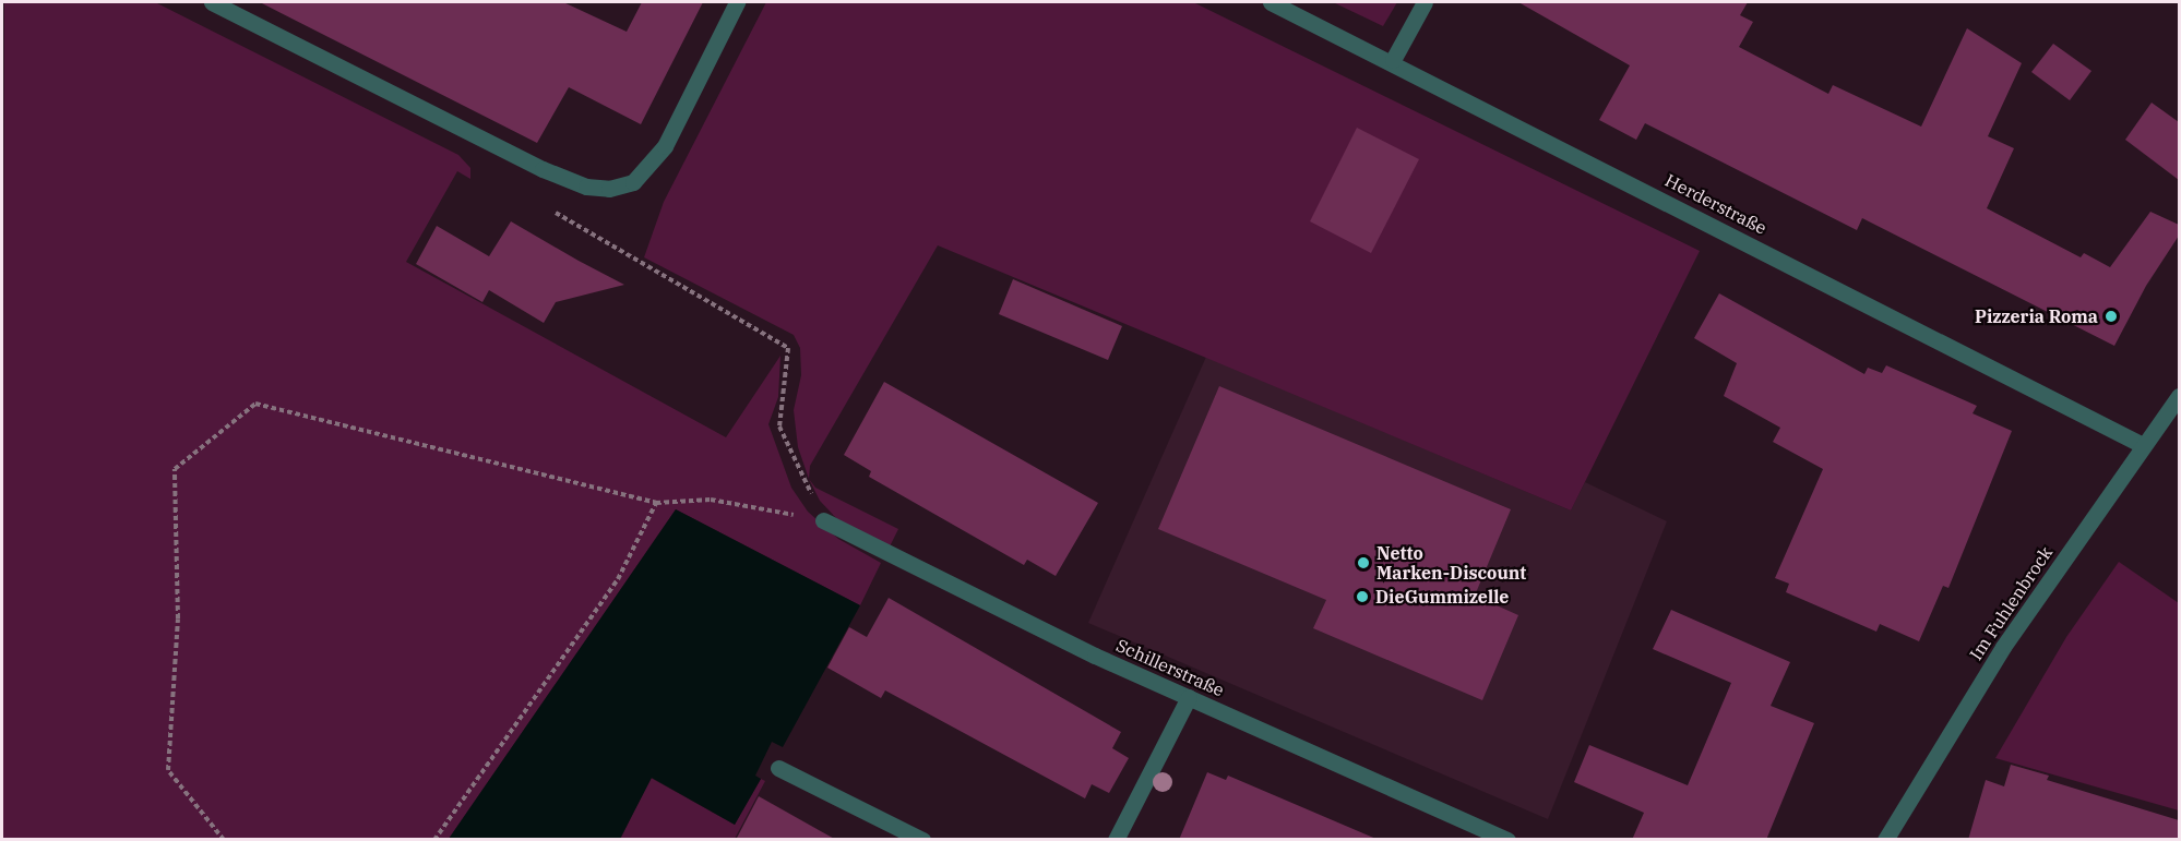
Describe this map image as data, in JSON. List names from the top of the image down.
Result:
{
  "streets": {
    "street": ["Herderstraße", "Im Fuhlenbrock", "Schillerstraße"]
  },
  "crossings": [
    ["Herderstraße", "Im Fuhlenbrock"]
  ],
  "places": ["Pizzeria Roma", "Netto Marken-Discount", "DieGummizelle"]
}
